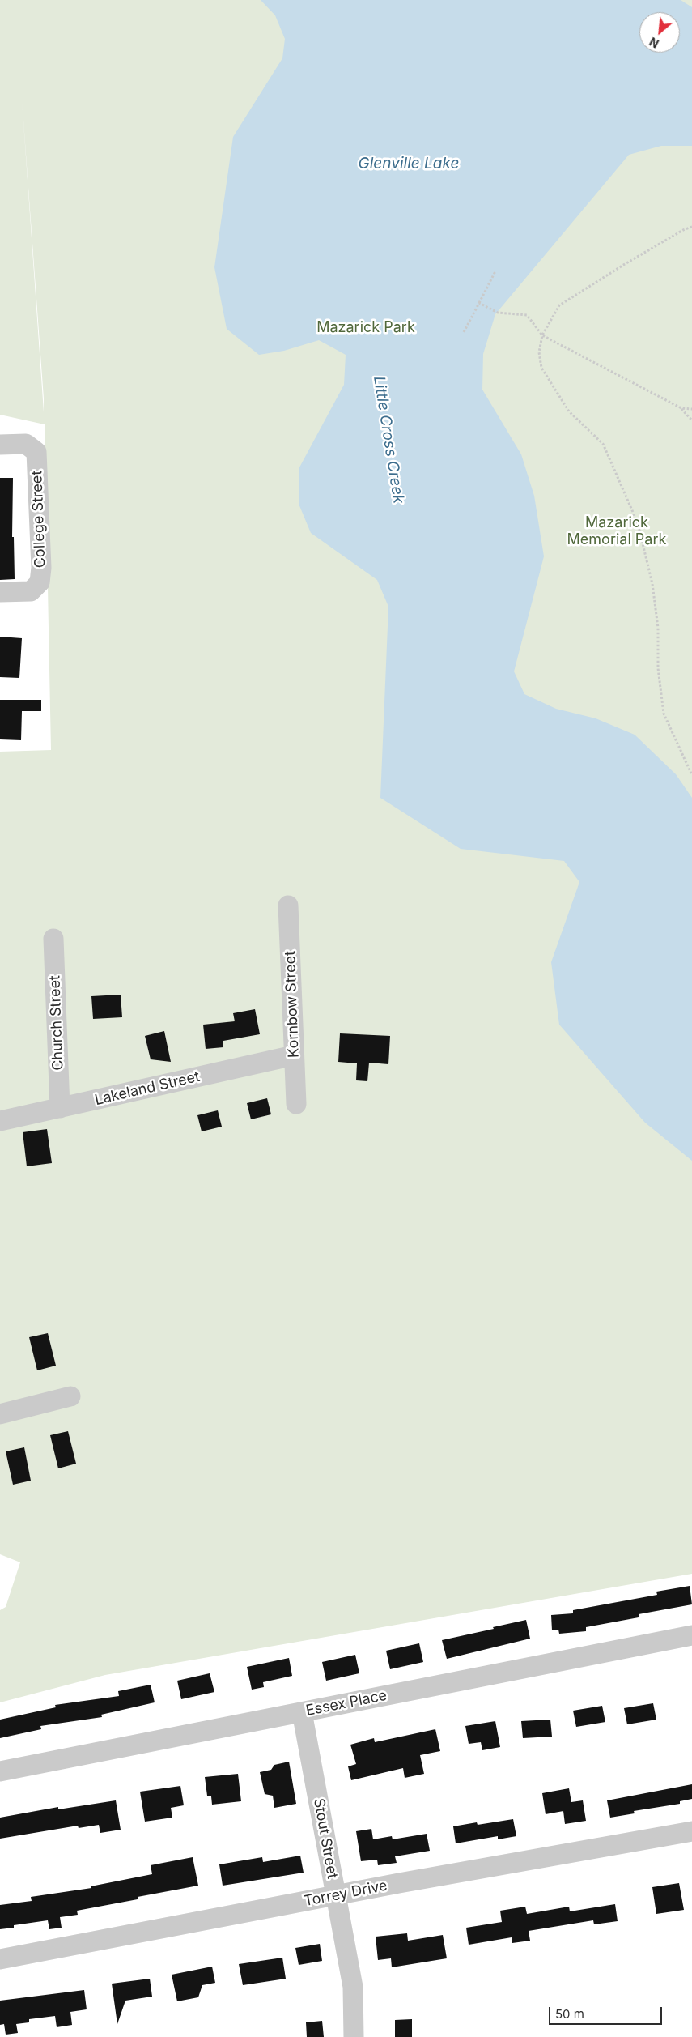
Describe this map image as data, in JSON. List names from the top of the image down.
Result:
{
  "streets": {
    "street": [
      "College Street",
      "Kornbow Street",
      "Church Street",
      "Lakeland Street",
      "Essex Place",
      "Stout Street",
      "Torrey Drive"
    ]
  },
  "crossings": [
    ["Kornbow Street", "Lakeland Street"],
    ["Church Street", "Lakeland Street"],
    ["Essex Place", "Stout Street"],
    ["Stout Street", "Torrey Drive"]
  ],
  "water": ["Glenville Lake", "Little Cross Creek"],
  "parks": ["Mazarick Park", "Mazarick Memorial Park"],
  "scale_bar": "50 m",
  "north": "bottom left"
}
